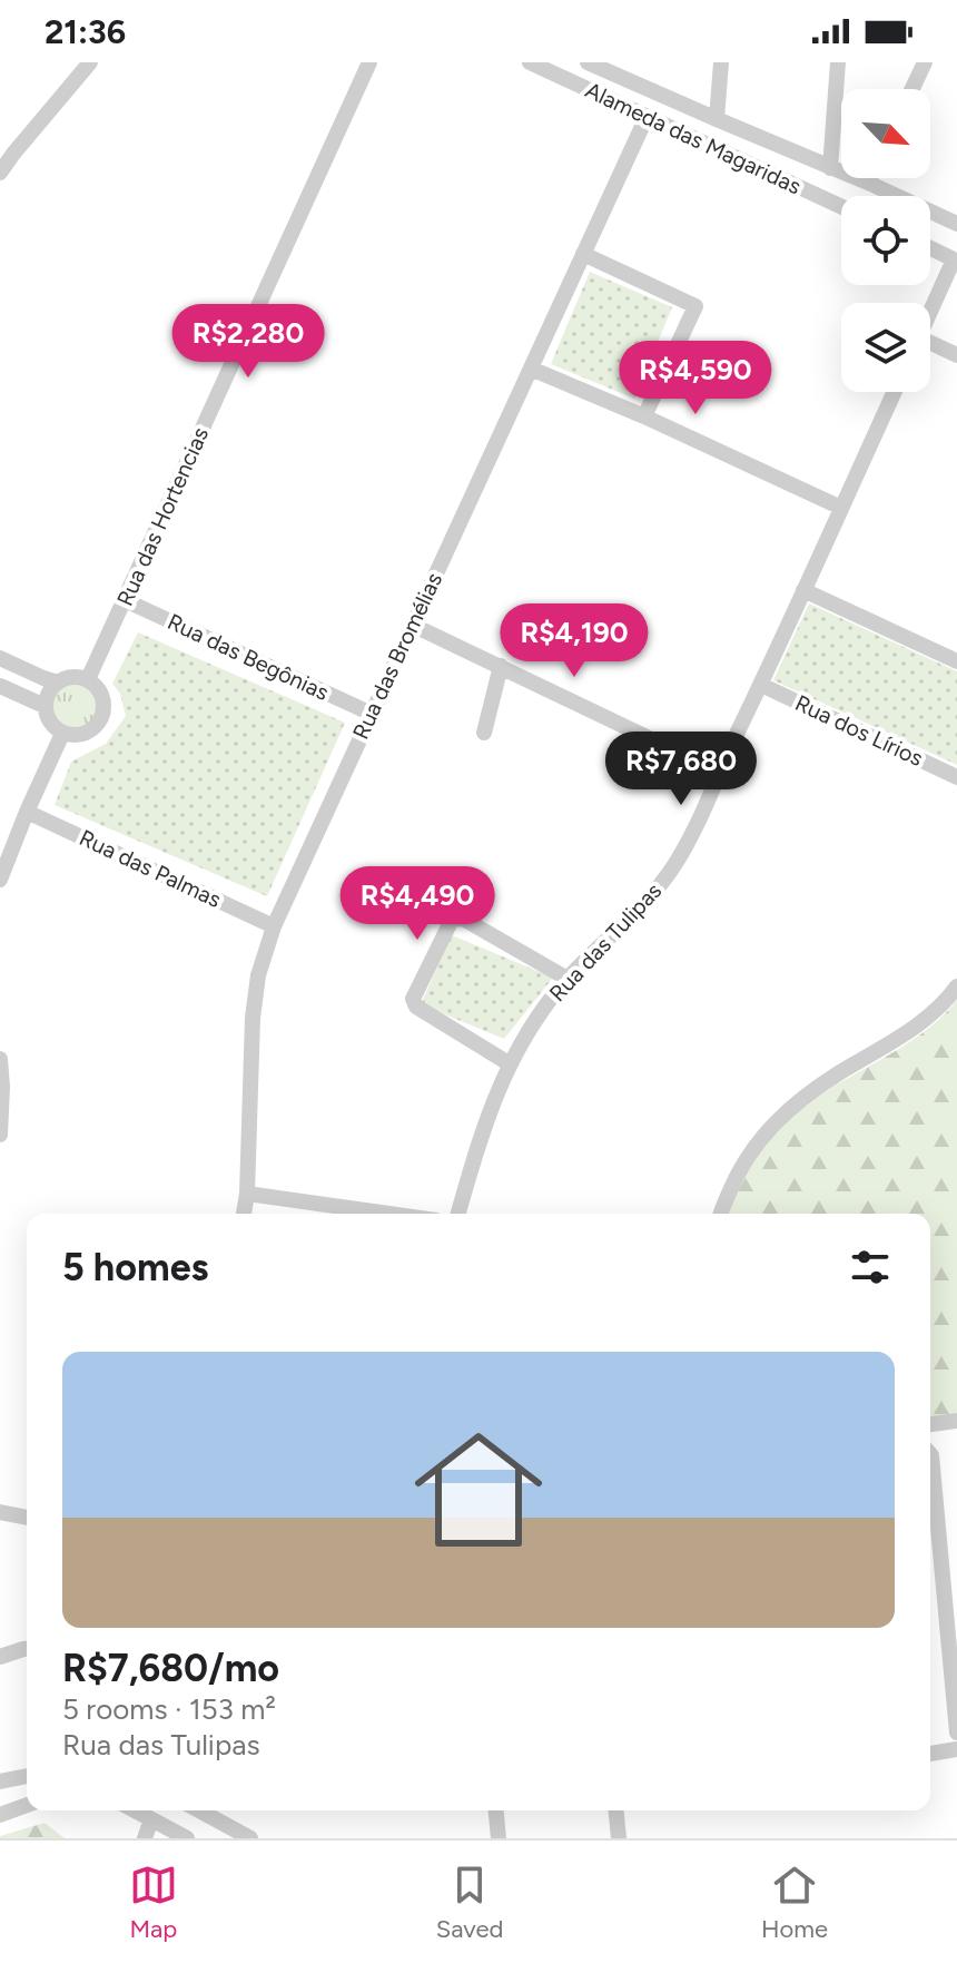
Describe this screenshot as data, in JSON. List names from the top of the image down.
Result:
{
  "streets": {
    "street": [
      "Alameda das Magaridas",
      "Rua das Hortencias",
      "Rua das Bromélias",
      "Rua das Begônias",
      "Rua dos Lírios",
      "Rua das Palmas",
      "Rua das Tulipas"
    ]
  },
  "crossings": [
    ["Alameda das Magaridas", "Rua das Bromélias"],
    ["Rua das Hortencias", "Rua das Begônias"],
    ["Rua das Bromélias", "Rua das Begônias"],
    ["Rua das Bromélias", "Rua das Palmas"],
    ["Rua dos Lírios", "Rua das Tulipas"]
  ],
  "north": "bottom right",
  "page": {
    "status": "21:36",
    "price": [
      "R$2,280",
      "R$4,590",
      "R$4,190",
      "R$7,680",
      "R$4,490"
    ],
    "heading": "5 homes",
    "list": [
      {
        "name": "R$7,680/mo",
        "note": "5 rooms · 153 m² · Rua das Tulipas"
      }
    ],
    "tabs": ["Map", "Saved", "Home"]
  }
}
